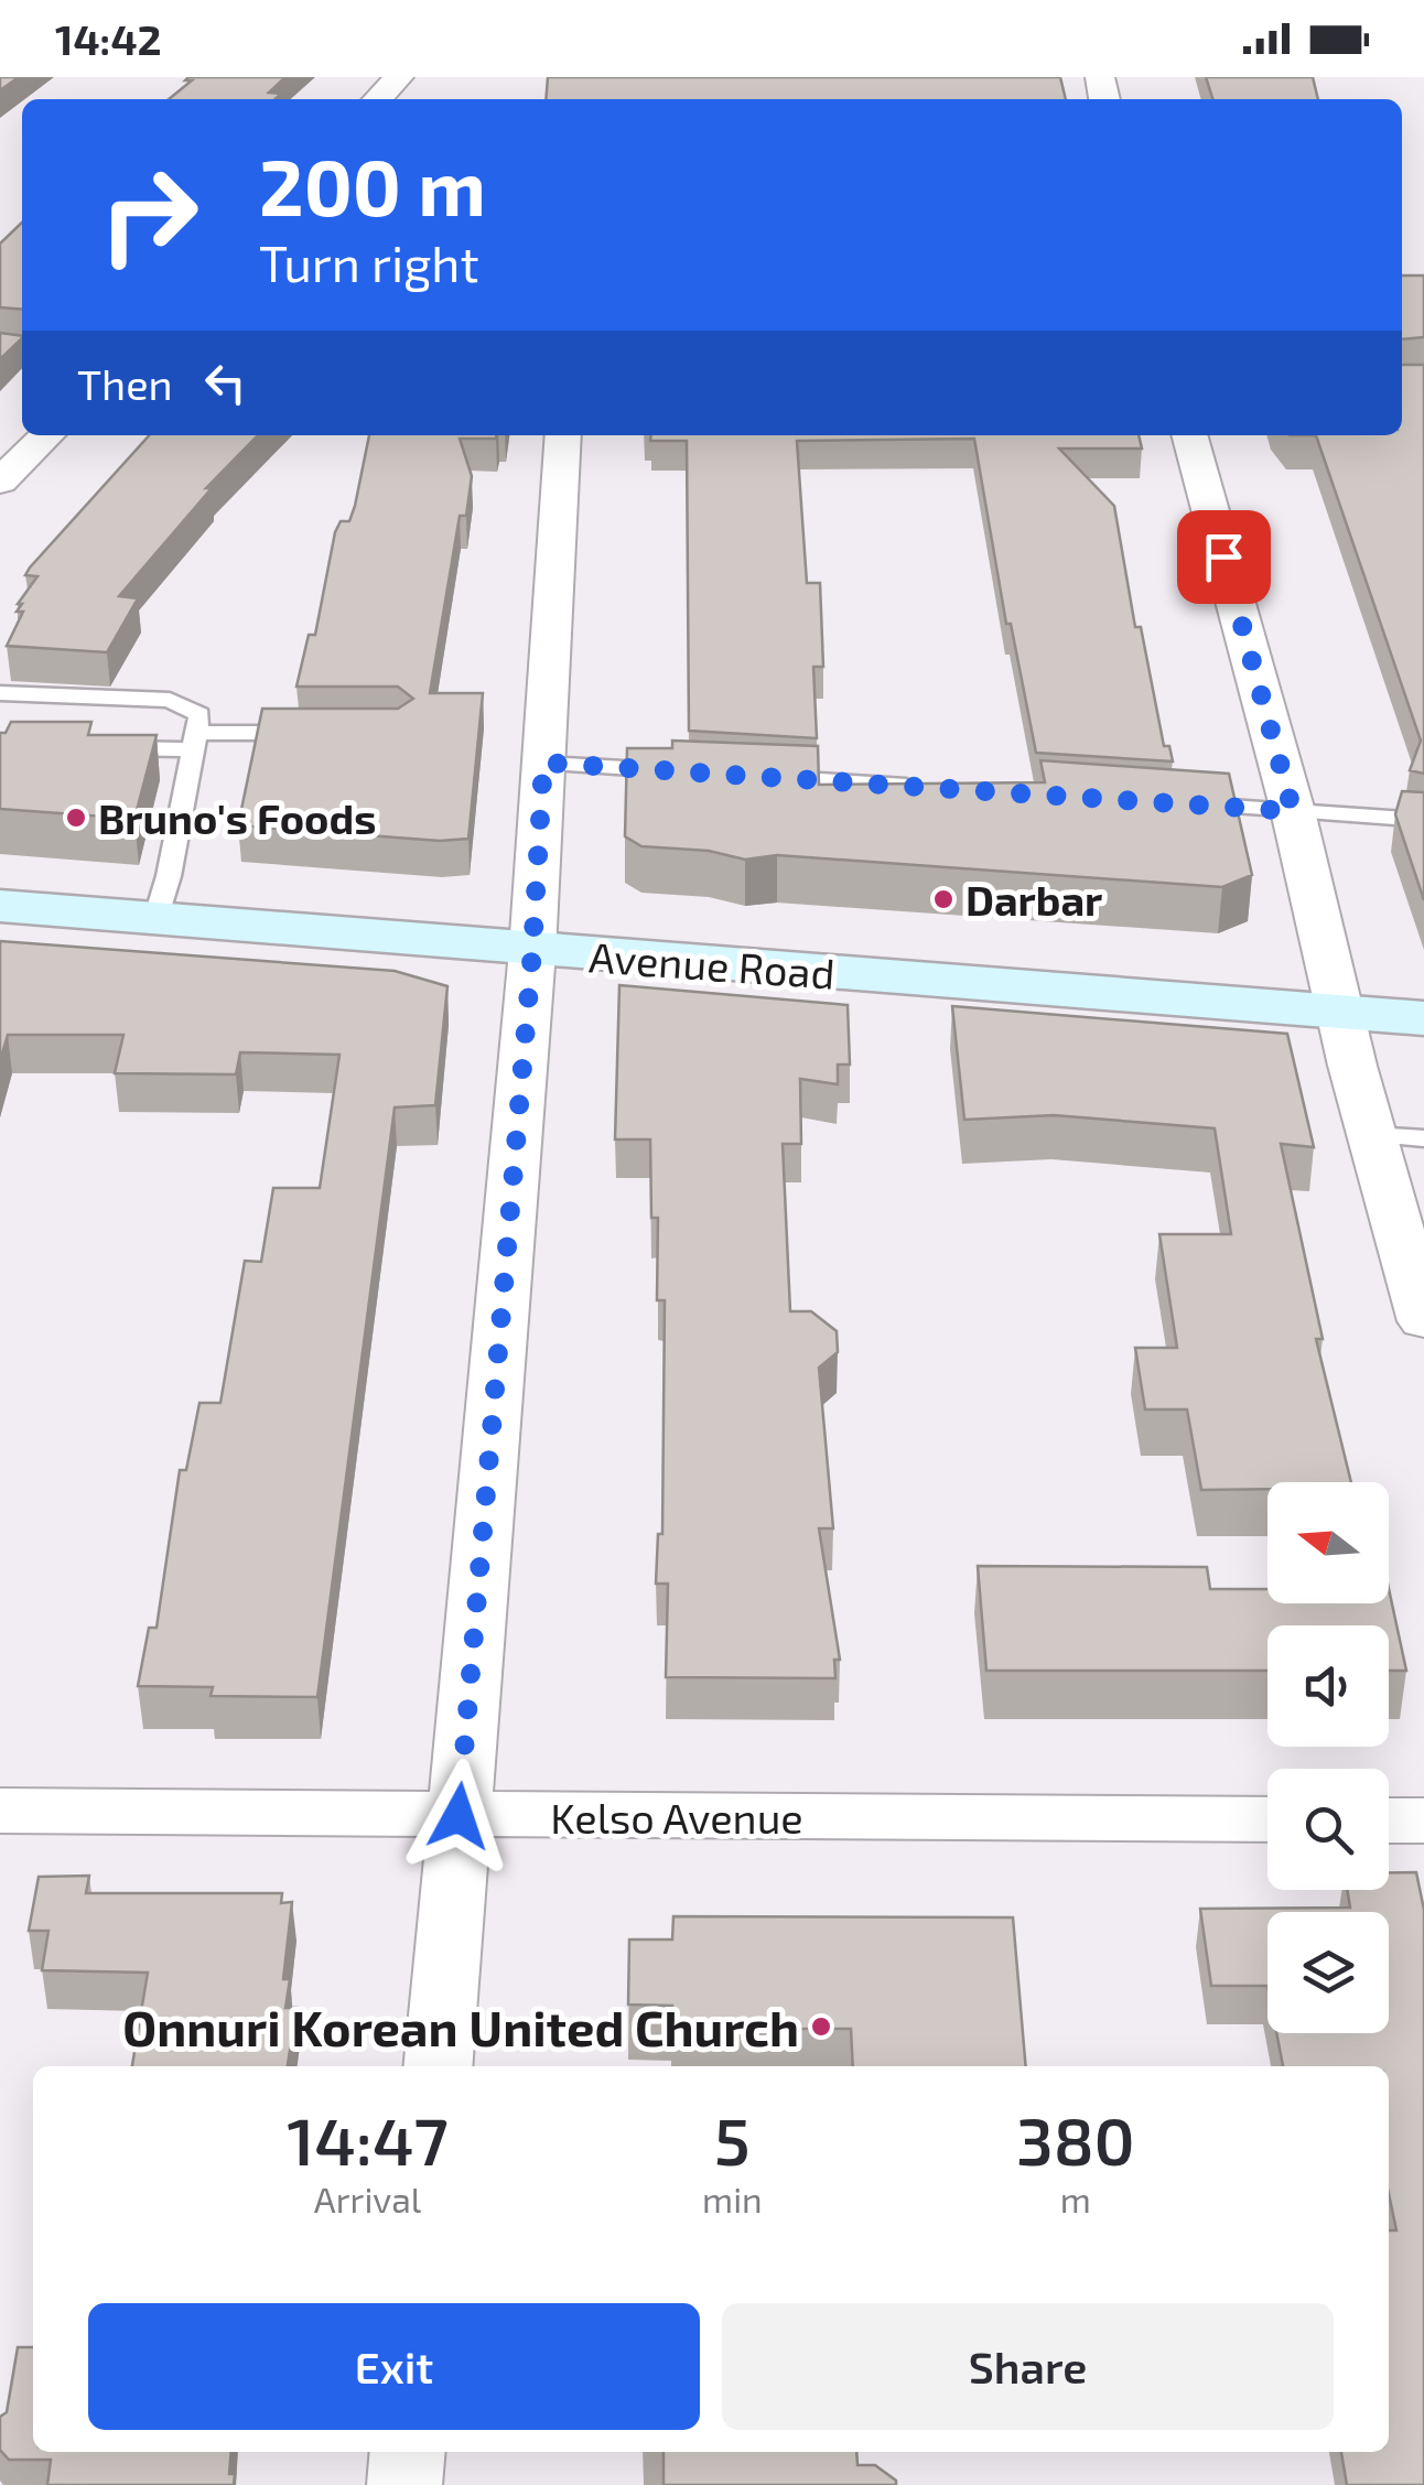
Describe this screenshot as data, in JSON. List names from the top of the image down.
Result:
{
  "streets": {
    "main road": ["Avenue Road"],
    "street": ["Kelso Avenue"]
  },
  "places": ["Bruno's Foods", "Darbar", "Onnuri Korean United Church"],
  "north": "left",
  "page": {
    "status": "14:42",
    "turn": ["200 m", "Turn right"],
    "then": "Then",
    "eta": [
      "14:47",
      "Arrival",
      "5",
      "min",
      "380",
      "m"
    ],
    "buttons": ["Exit", "Share"]
  }
}
